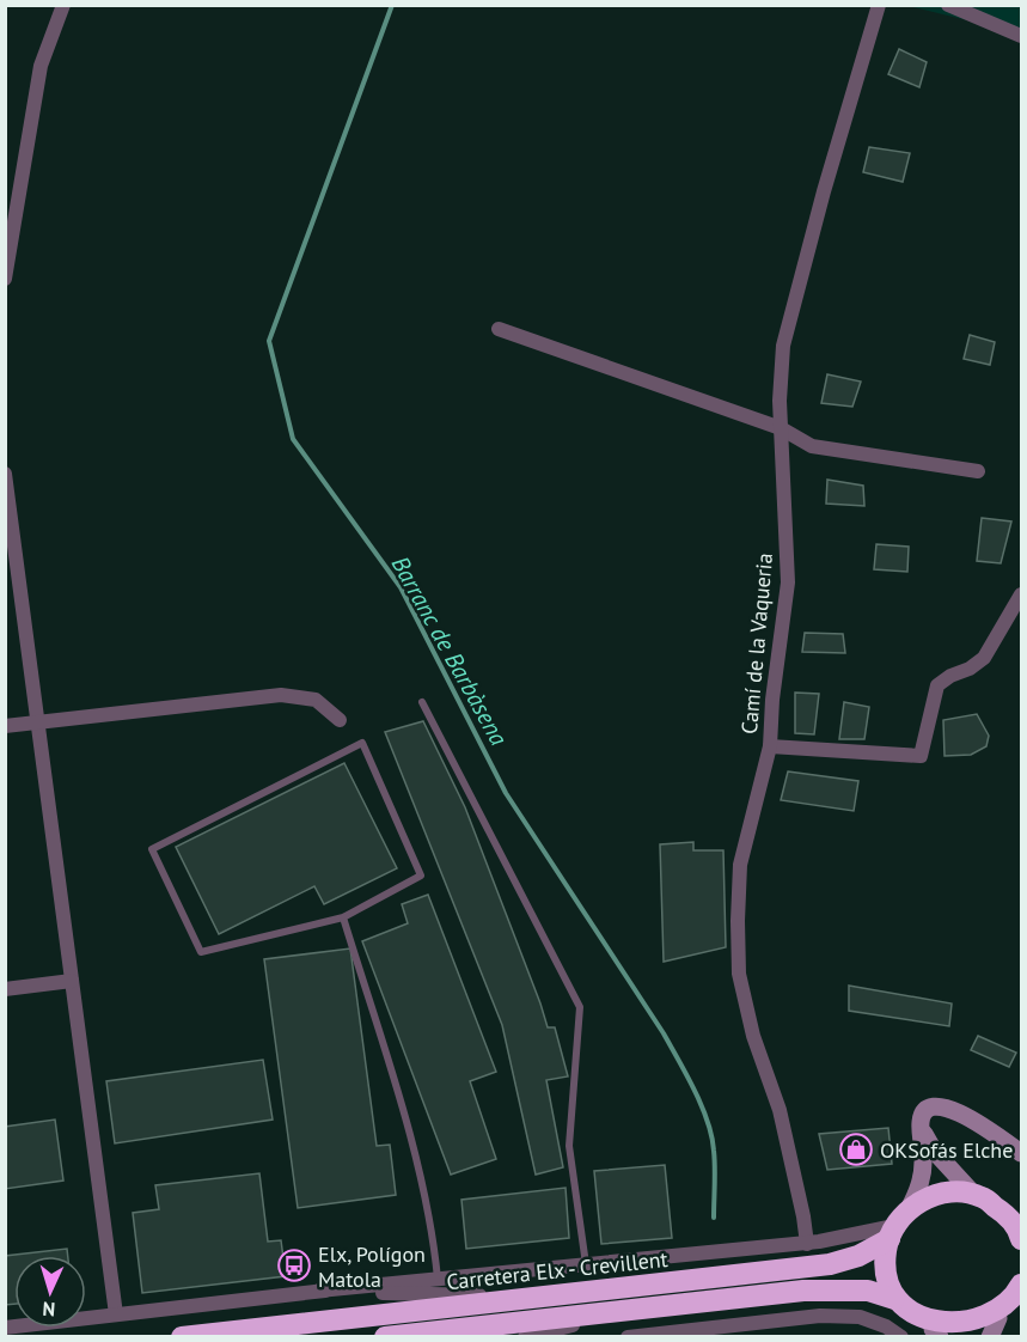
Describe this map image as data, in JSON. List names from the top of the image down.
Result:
{
  "streets": {
    "highway": ["Carretera Elx - Crevillent"],
    "street": ["Camí de la Vaqueria"]
  },
  "water": ["Barranc de Barbàsena"],
  "places": {
    "shop": ["OKSofás Elche"],
    "bus stop": ["Elx, Polígon Matola"]
  },
  "north": "bottom"
}
